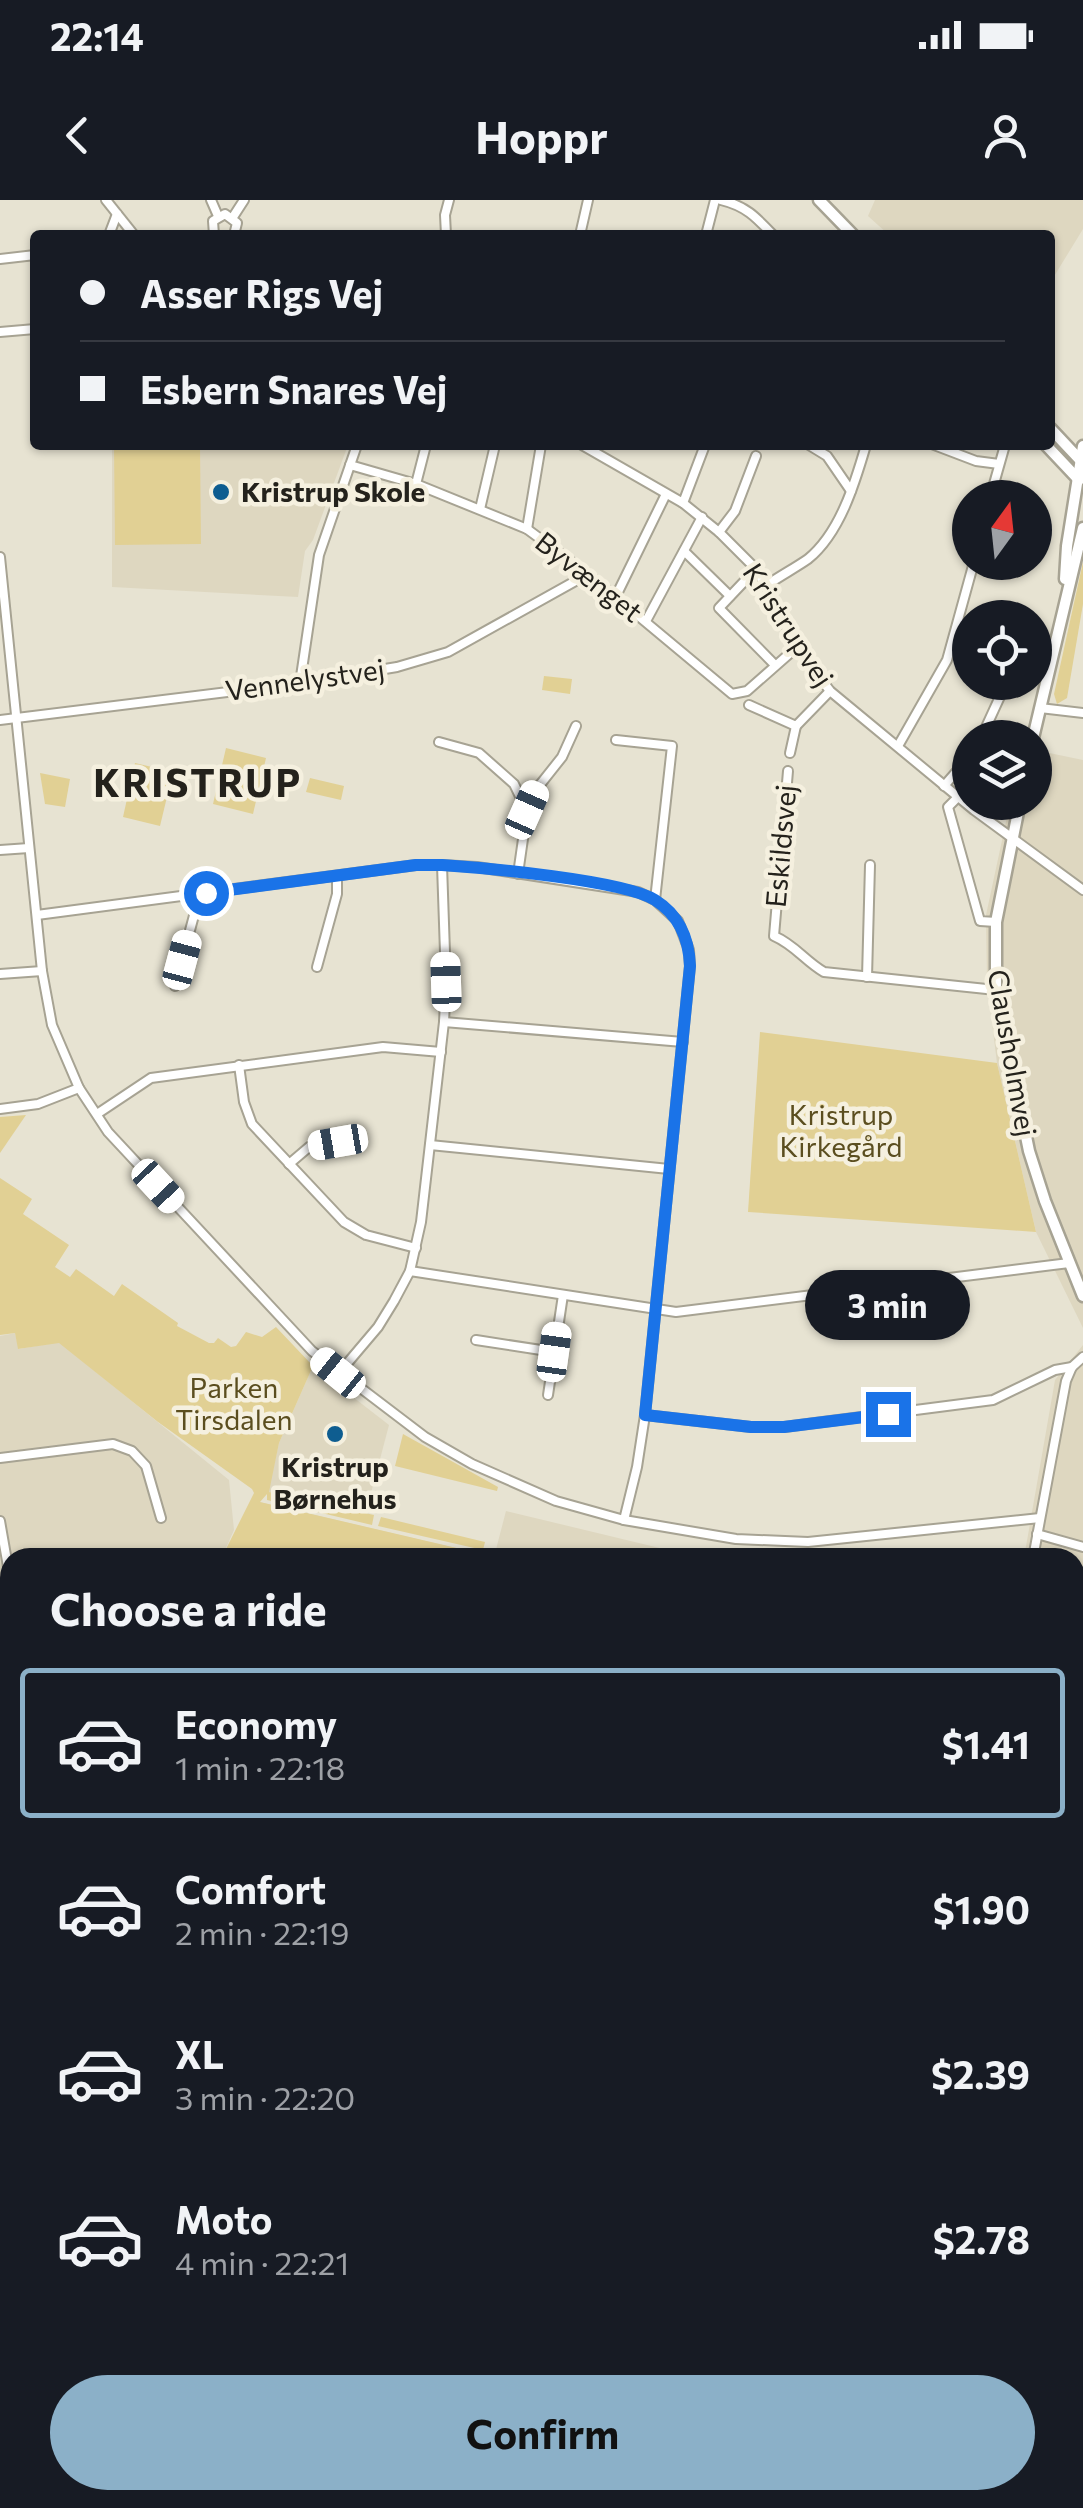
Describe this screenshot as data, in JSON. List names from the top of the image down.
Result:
{
  "streets": {
    "street": [
      "Byvænget",
      "Kristrupvej",
      "Vennelystvej",
      "Eskildsvej",
      "Clausholmvej"
    ]
  },
  "crossings": [
    ["Byvænget", "Kristrupvej"],
    ["Byvænget", "Vennelystvej"],
    ["Kristrupvej", "Clausholmvej"],
    ["Eskildsvej", "Clausholmvej"]
  ],
  "districts": ["KRISTRUP"],
  "parks": ["Kristrup Kirkegård", "Parken Tirsdalen"],
  "places": ["Kristrup Skole", "Kristrup Børnehus"],
  "north": "top",
  "page": {
    "status": "22:14",
    "header": "Hoppr",
    "banner": ["Asser Rigs Vej", "Esbern Snares Vej"],
    "bubble": "3 min",
    "heading": "Choose a ride",
    "list": [
      {
        "name": "Economy",
        "note": "1 min · 22:18",
        "value": "$1.41"
      },
      {
        "name": "Comfort",
        "note": "2 min · 22:19",
        "value": "$1.90"
      },
      {
        "name": "XL",
        "note": "3 min · 22:20",
        "value": "$2.39"
      },
      {
        "name": "Moto",
        "note": "4 min · 22:21",
        "value": "$2.78"
      }
    ],
    "buttons": "Confirm"
  }
}
